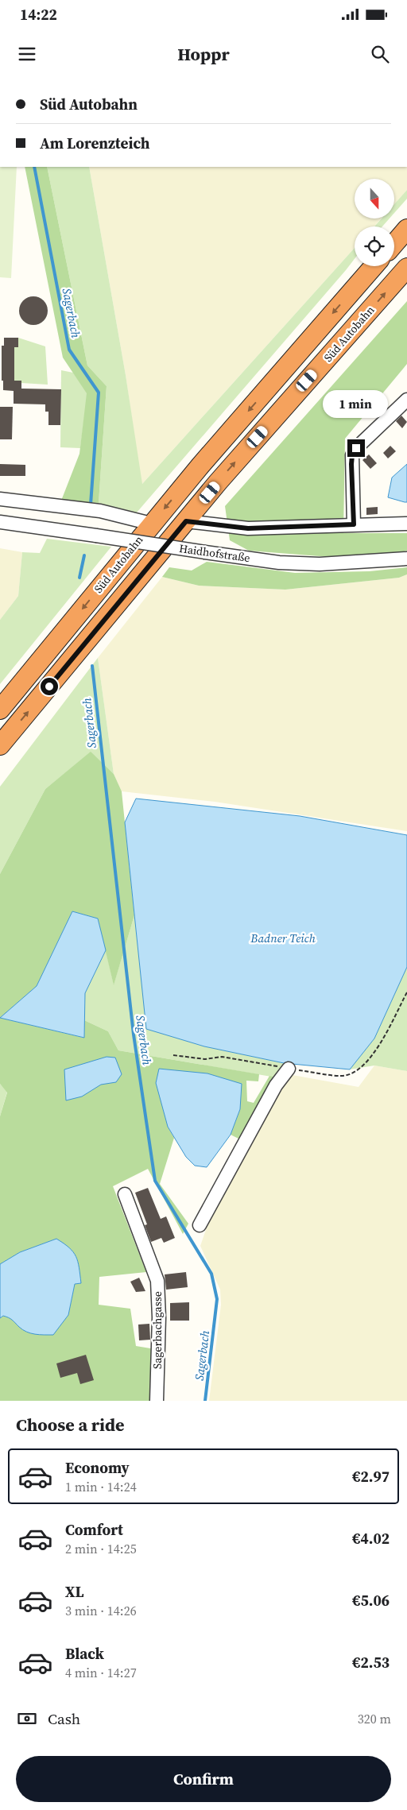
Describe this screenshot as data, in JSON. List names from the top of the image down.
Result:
{
  "streets": {
    "highway": ["Süd Autobahn"],
    "street": ["Haidhofstraße", "Sagerbachgasse"]
  },
  "water": ["Sagerbach", "Badner Teich"],
  "north": "bottom",
  "page": {
    "status": "14:22",
    "header": "Hoppr",
    "banner": ["Süd Autobahn", "Am Lorenzteich"],
    "bubble": "1 min",
    "heading": "Choose a ride",
    "list": [
      {
        "name": "Economy",
        "note": "1 min · 14:24",
        "value": "€2.97"
      },
      {
        "name": "Comfort",
        "note": "2 min · 14:25",
        "value": "€4.02"
      },
      {
        "name": "XL",
        "note": "3 min · 14:26",
        "value": "€5.06"
      },
      {
        "name": "Black",
        "note": "4 min · 14:27",
        "value": "€2.53"
      }
    ],
    "pay": ["Cash", "320 m"],
    "buttons": "Confirm"
  }
}
